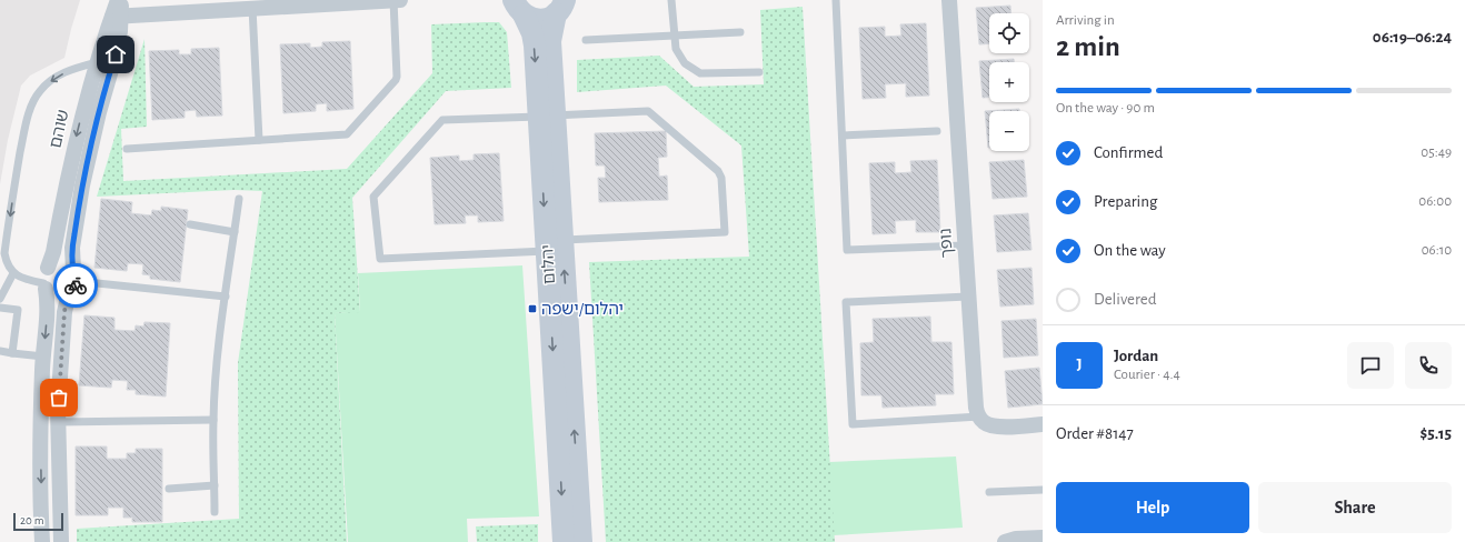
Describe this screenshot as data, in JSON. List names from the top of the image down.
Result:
{
  "streets": {
    "street": ["שוהם", "נופך", "יהלום"]
  },
  "places": {
    "transit": ["יהלום/ישפה"]
  },
  "scale_bar": "20 m",
  "page": {
    "heading": ["2 min", "Arriving in", "06:19–06:24"],
    "panel": [
      "Jordan",
      "Courier · 4.4",
      "Order #8147",
      "$5.15"
    ],
    "map_buttons": ["+", "−"],
    "bar": "On the way · 90 m",
    "list": [
      ["Confirmed", "05:49"],
      ["Preparing", "06:00"],
      ["On the way", "06:10"],
      "Delivered"
    ],
    "round": "J",
    "buttons": ["Help", "Share"],
    "scale": "20 m"
  }
}
